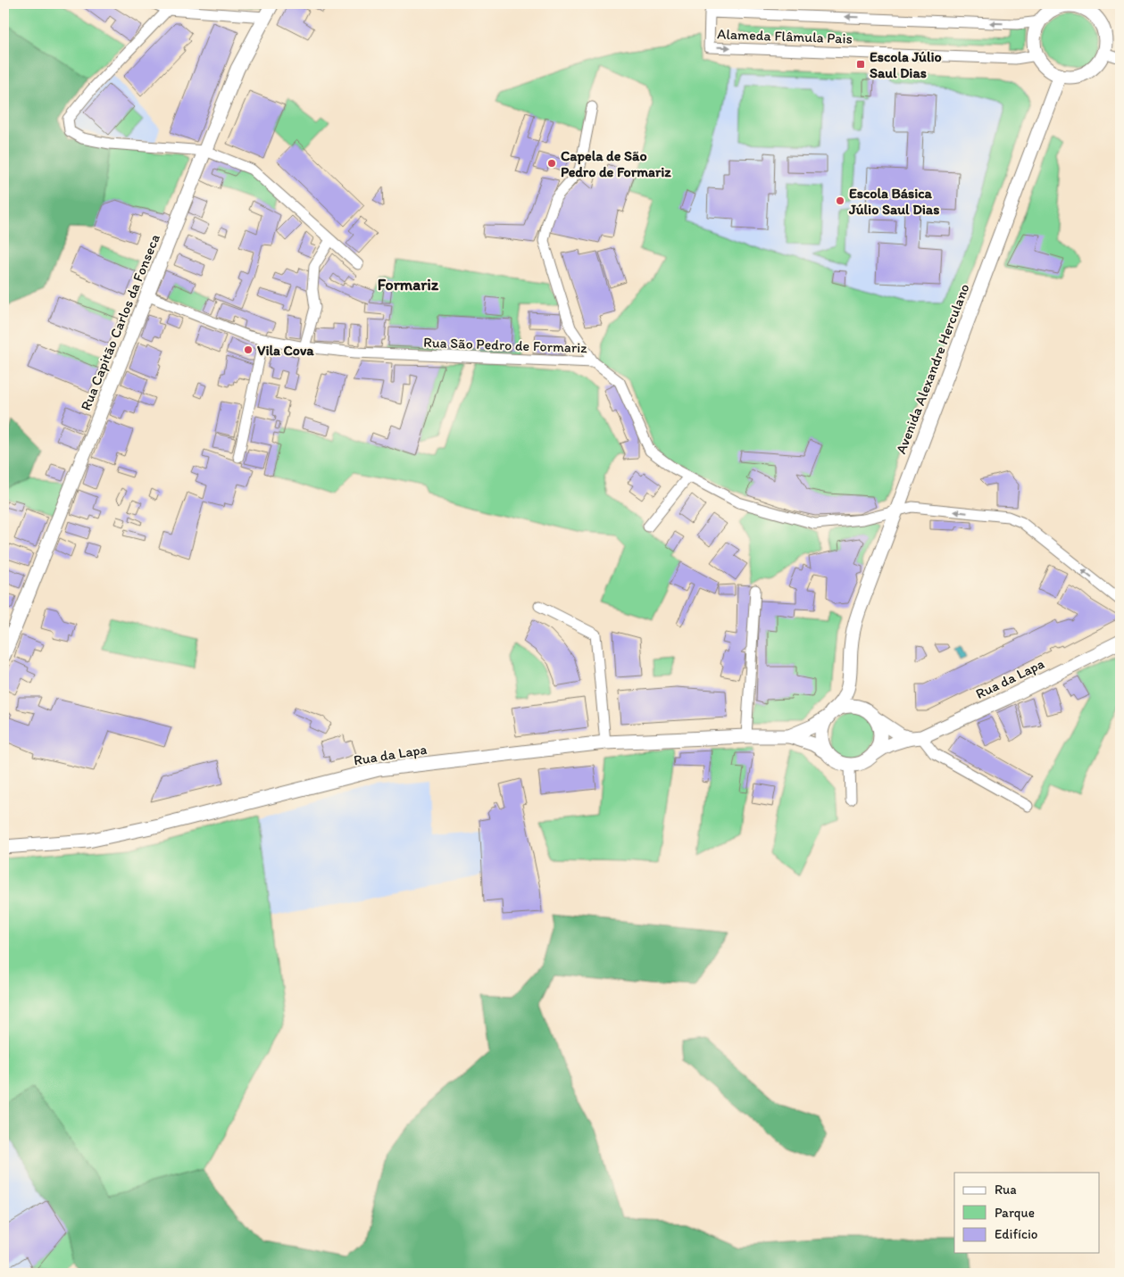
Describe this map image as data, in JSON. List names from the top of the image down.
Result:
{
  "streets": {
    "main road": ["Rua Capitão Carlos da Fonseca", "Avenida Alexandre Herculano", "Rua da Lapa"],
    "street": ["Alameda Flâmula Pais", "Rua São Pedro de Formariz"]
  },
  "crossings": [
    ["Alameda Flâmula Pais", "Avenida Alexandre Herculano"],
    ["Rua Capitão Carlos da Fonseca", "Rua São Pedro de Formariz"],
    ["Rua São Pedro de Formariz", "Avenida Alexandre Herculano"],
    ["Avenida Alexandre Herculano", "Rua da Lapa"]
  ],
  "districts": ["Formariz"],
  "places": {
    "transit": ["Escola Júlio Saul Dias"],
    "other": ["Capela de São Pedro de Formariz", "Escola Básica Júlio Saul Dias", "Vila Cova"]
  },
  "legend": ["Rua", "Parque", "Edifício"]
}
